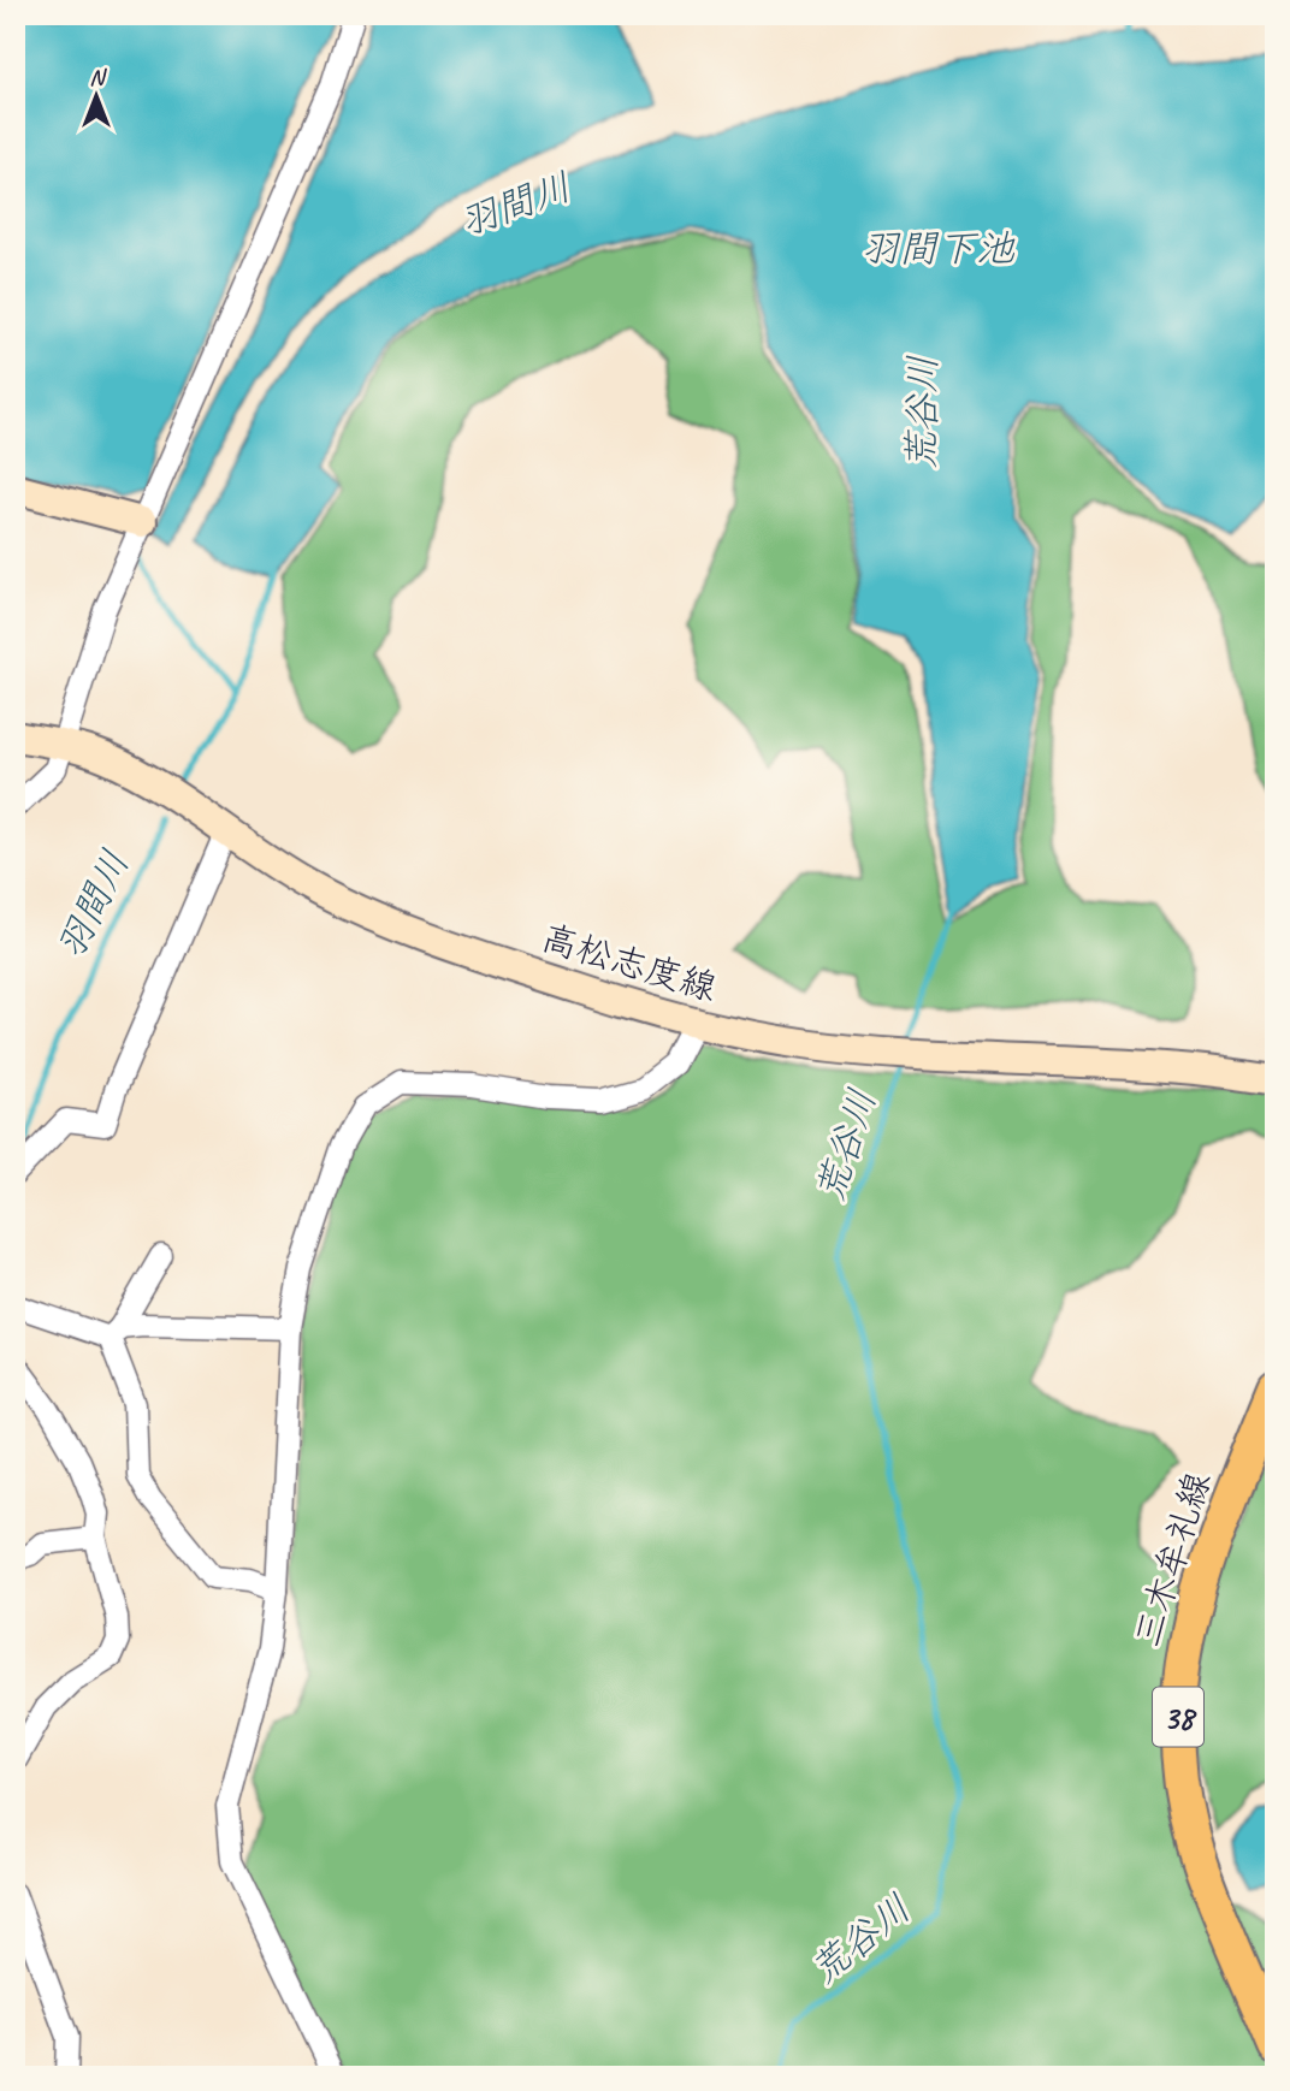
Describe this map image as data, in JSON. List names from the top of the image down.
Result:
{
  "streets": {
    "main road": ["高松志度線", "三木牟礼線", "38"]
  },
  "water": ["羽間川", "羽間下池", "荒谷川"],
  "north": "top"
}
